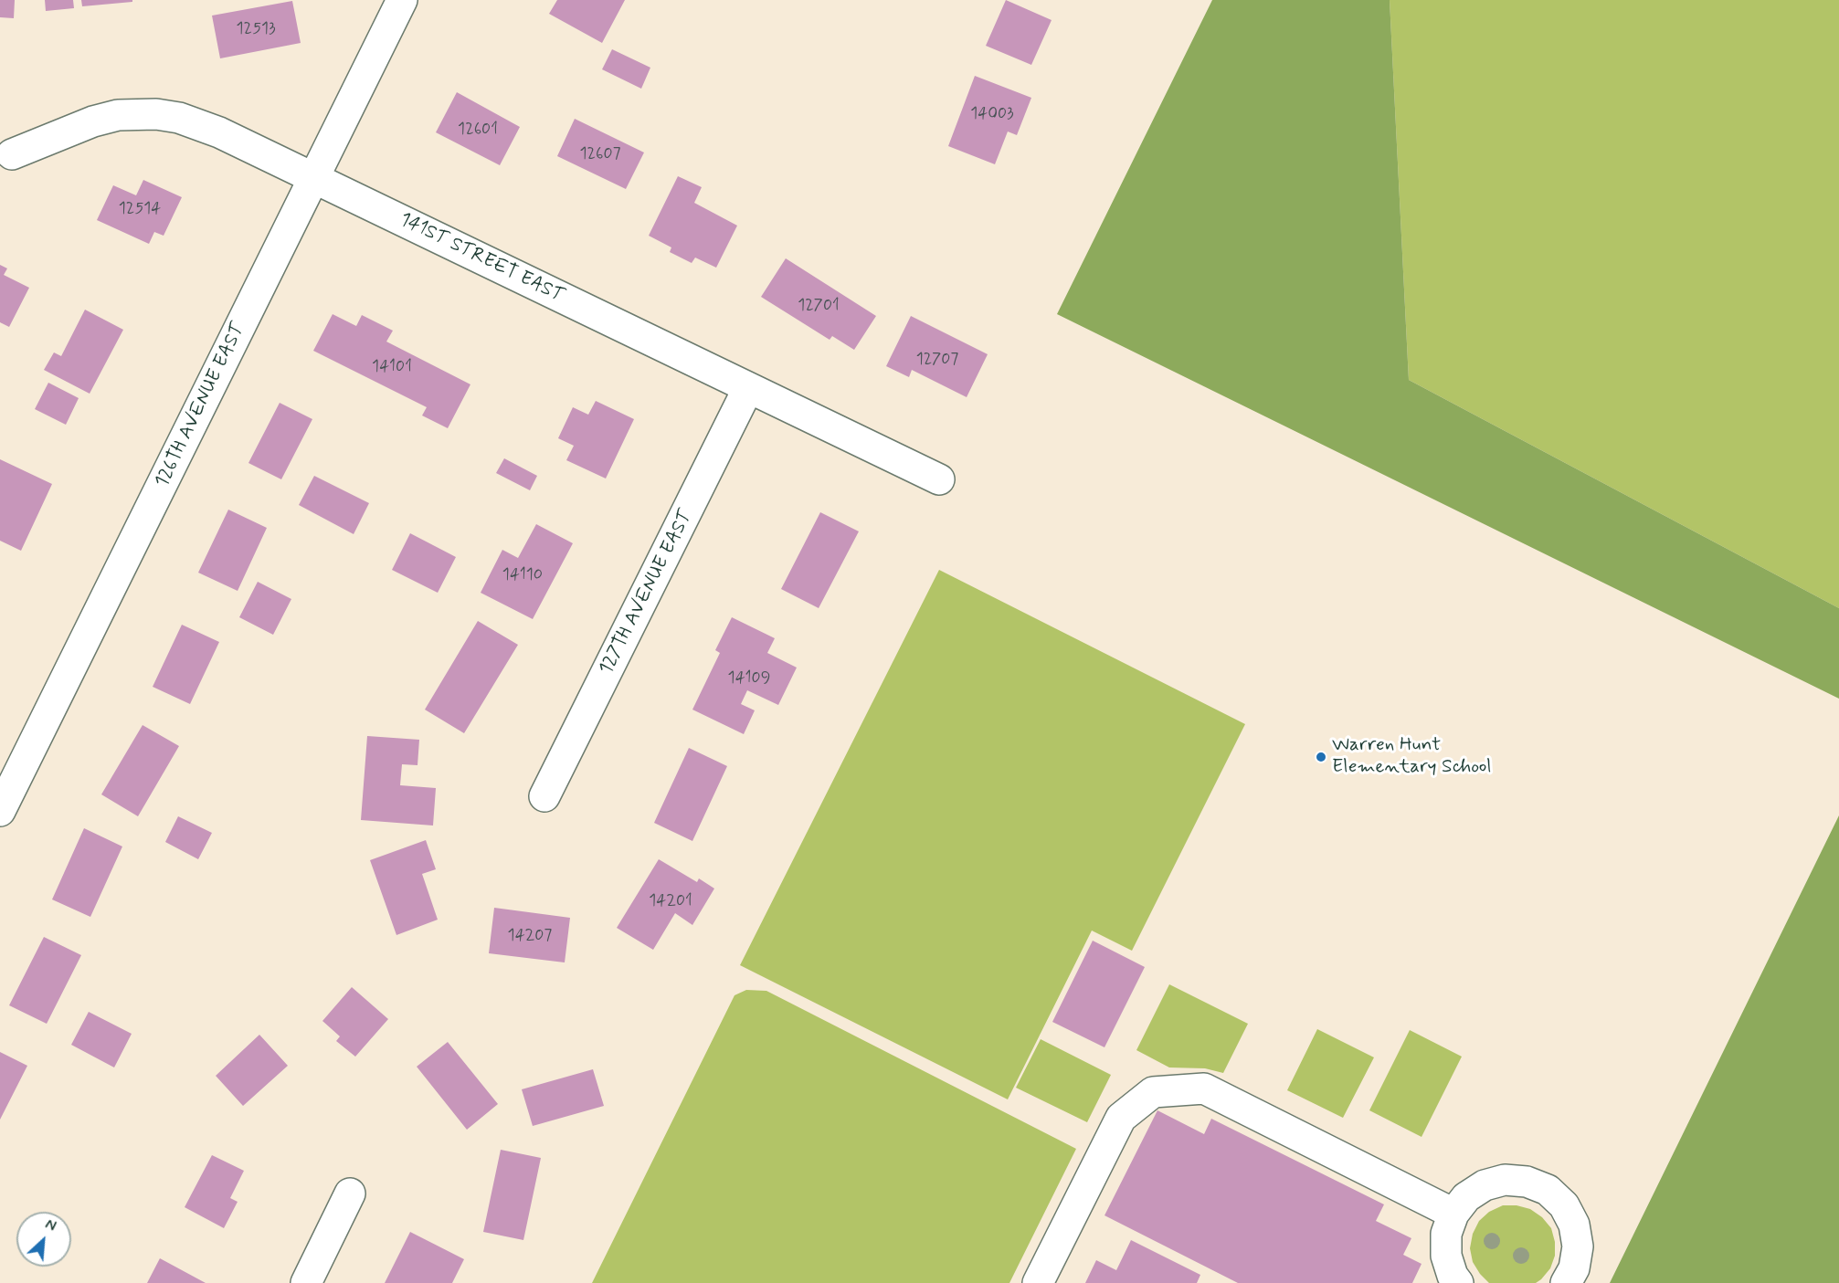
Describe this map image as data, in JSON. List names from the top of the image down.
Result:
{
  "streets": {
    "street": ["141ST STREET EAST", "126TH AVENUE EAST", "127TH AVENUE EAST"]
  },
  "crossings": [
    ["141ST STREET EAST", "126TH AVENUE EAST"],
    ["141ST STREET EAST", "127TH AVENUE EAST"]
  ],
  "places": ["Warren Hunt Elementary School"],
  "house_numbers": [
    "12513",
    "14003",
    "12601",
    "12607",
    "12514",
    "12701",
    "12707",
    "14101",
    "14110",
    "14109",
    "14201",
    "14207"
  ],
  "north": "top right"
}
